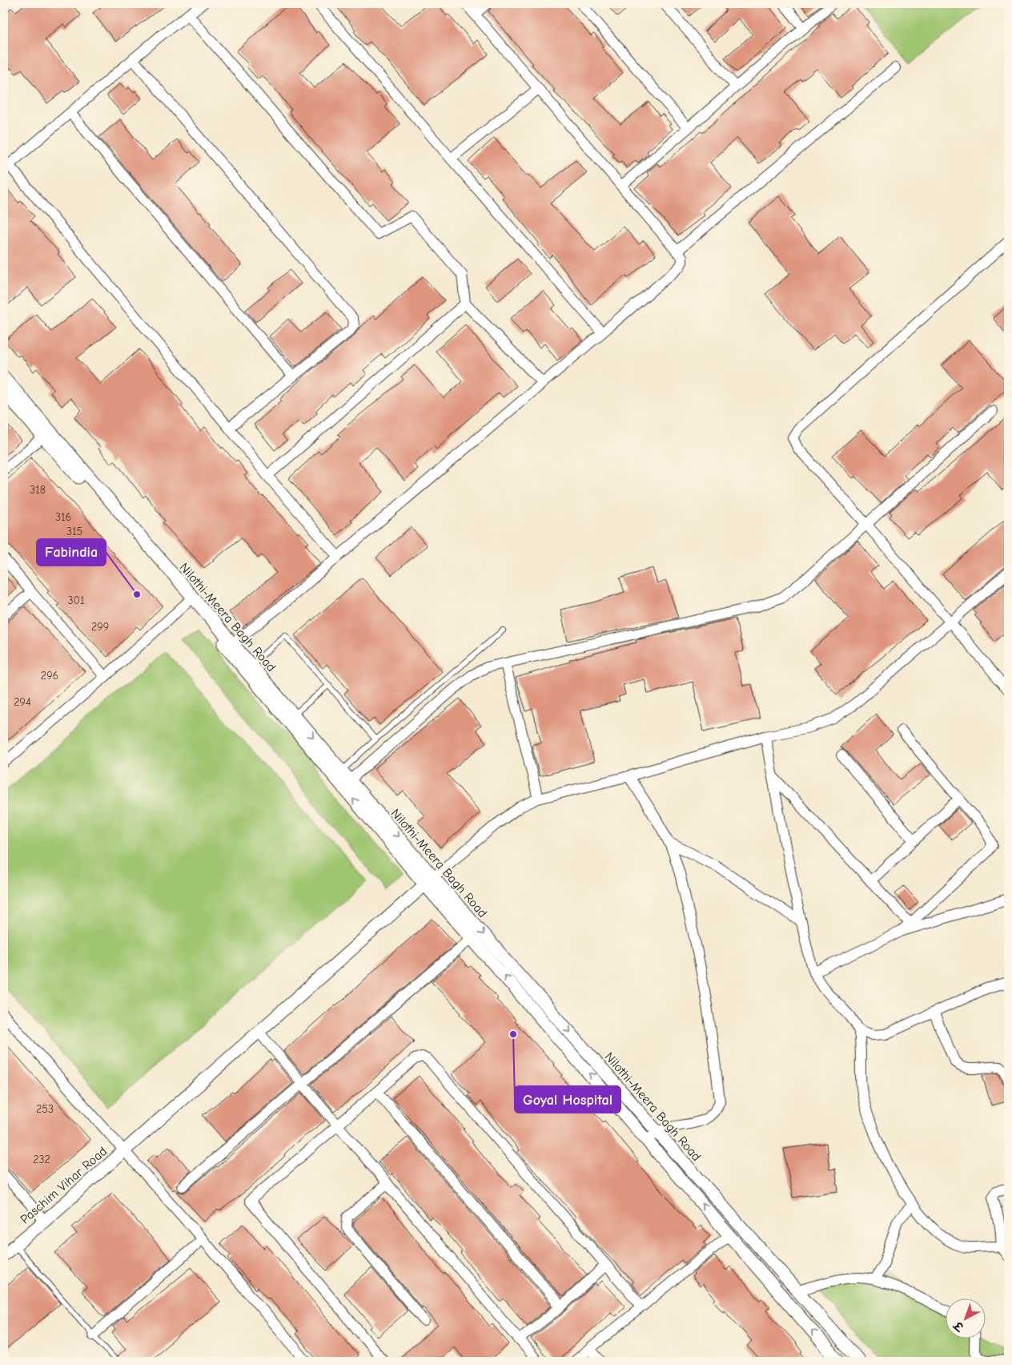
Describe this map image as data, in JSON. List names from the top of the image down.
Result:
{
  "streets": {
    "street": ["Nilothi-Meera Bagh Road", "Paschim Vihar Road"]
  },
  "crossings": [
    ["Nilothi-Meera Bagh Road", "Paschim Vihar Road"]
  ],
  "places": ["Fabindia", "Goyal Hospital"],
  "house_numbers": [
    "318",
    "316",
    "315",
    "301",
    "299",
    "296",
    "294",
    "253",
    "232"
  ],
  "north": "bottom left"
}
